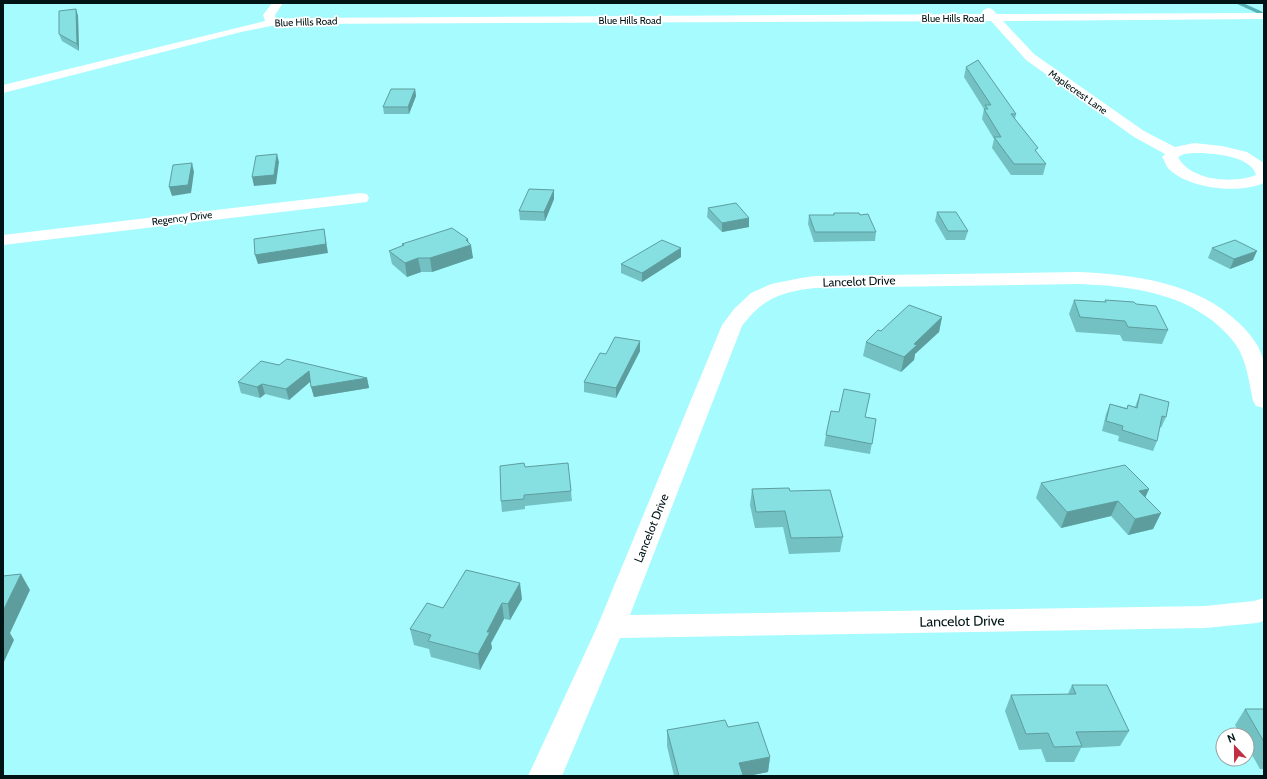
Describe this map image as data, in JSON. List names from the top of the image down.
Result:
{
  "streets": {
    "street": [
      "Blue Hills Road",
      "Maplecrest Lane",
      "Regency Drive",
      "Lancelot Drive"
    ]
  },
  "crossings": [
    ["Blue Hills Road", "Maplecrest Lane"]
  ],
  "north": "top"
}
